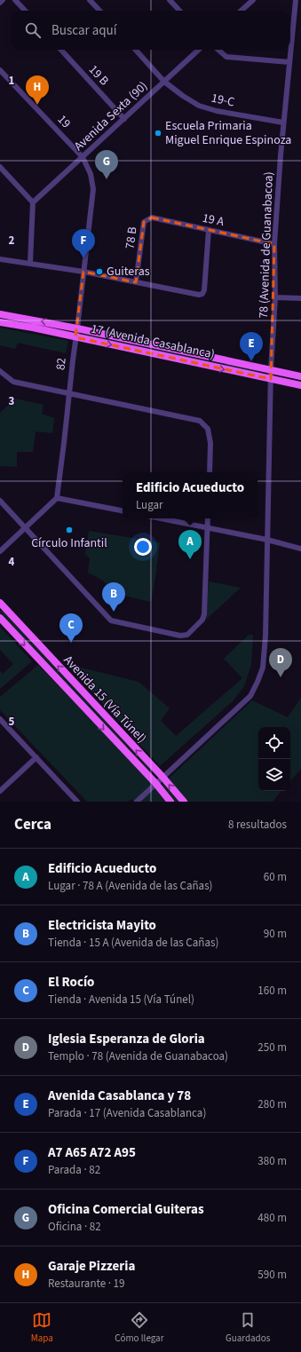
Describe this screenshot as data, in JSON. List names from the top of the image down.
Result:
{
  "streets": {
    "main road": ["17 (Avenida Casablanca)", "Avenida 15 (Vía Túnel)"],
    "street": [
      "19 B",
      "19-C",
      "Avenida Sexta (90)",
      "19",
      "19 A",
      "78 B",
      "78 (Avenida de Guanabacoa)",
      "82"
    ]
  },
  "crossings": [
    ["19 B", "Avenida Sexta (90)"],
    ["19-C", "Avenida Sexta (90)"],
    ["19-C", "78 (Avenida de Guanabacoa)"],
    ["Avenida Sexta (90)", "19"],
    ["Avenida Sexta (90)", "82"],
    ["19", "82"],
    ["19 A", "78 B"],
    ["19 A", "78 (Avenida de Guanabacoa)"],
    ["78 (Avenida de Guanabacoa)", "17 (Avenida Casablanca)"],
    ["78 (Avenida de Guanabacoa)", "Avenida 15 (Vía Túnel)"],
    ["17 (Avenida Casablanca)", "82"]
  ],
  "places": ["Escuela Primaria Miguel Enrique Espinoza", "Guiteras", "Círculo Infantil"],
  "page": {
    "search": "Buscar aquí",
    "pins": [
      "H",
      "G",
      "F",
      "E",
      "A",
      "B",
      "C",
      "D"
    ],
    "popup": ["Edificio Acueducto", "Lugar"],
    "heading": ["Cerca", "8 resultados"],
    "list": [
      {
        "mark": "A",
        "name": "Edificio Acueducto",
        "note": "Lugar · 78 A (Avenida de las Cañas)",
        "value": "60 m"
      },
      {
        "mark": "B",
        "name": "Electricista Mayito",
        "note": "Tienda · 15 A (Avenida de las Cañas)",
        "value": "90 m"
      },
      {
        "mark": "C",
        "name": "El Rocío",
        "note": "Tienda · Avenida 15 (Vía Túnel)",
        "value": "160 m"
      },
      {
        "mark": "D",
        "name": "Iglesia Esperanza de Gloria",
        "note": "Templo · 78 (Avenida de Guanabacoa)",
        "value": "250 m"
      },
      {
        "mark": "E",
        "name": "Avenida Casablanca y 78",
        "note": "Parada · 17 (Avenida Casablanca)",
        "value": "280 m"
      },
      {
        "mark": "F",
        "name": "A7 A65 A72 A95",
        "note": "Parada · 82",
        "value": "380 m"
      },
      {
        "mark": "G",
        "name": "Oficina Comercial Guiteras",
        "note": "Oficina · 82",
        "value": "480 m"
      },
      {
        "mark": "H",
        "name": "Garaje Pizzeria",
        "note": "Restaurante · 19",
        "value": "590 m"
      }
    ],
    "nav": ["Mapa", "Cómo llegar", "Guardados"]
  },
  "grid": {
    "rows": [
      "1",
      "2",
      "3",
      "4",
      "5"
    ]
  }
}
